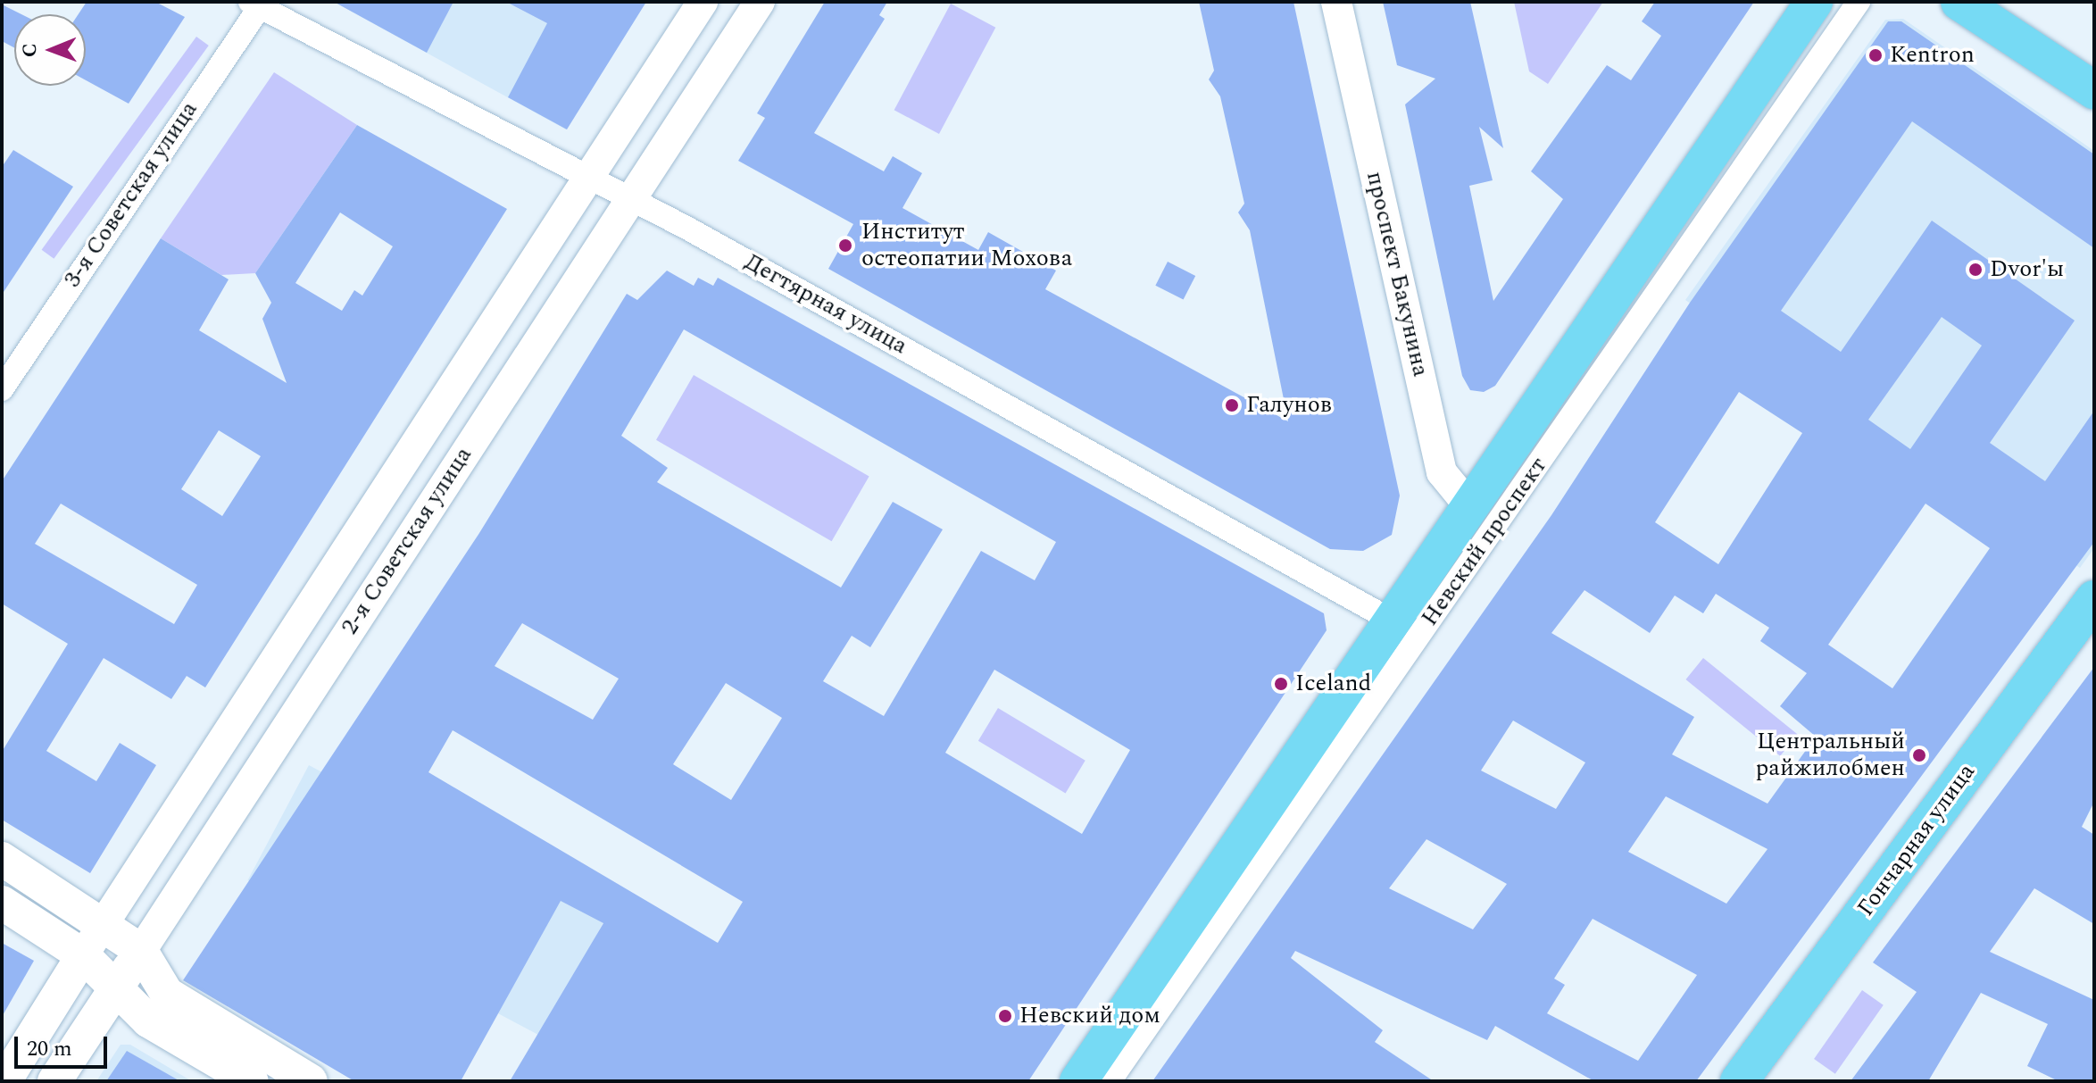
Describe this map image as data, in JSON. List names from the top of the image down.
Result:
{
  "streets": {
    "main road": ["2-я Советская улица", "Невский проспект", "Гончарная улица"],
    "street": ["3-я Советская улица", "проспект Бакунина", "Дегтярная улица"]
  },
  "crossings": [
    ["3-я Советская улица", "Дегтярная улица"],
    ["проспект Бакунина", "Невский проспект"],
    ["Дегтярная улица", "2-я Советская улица"],
    ["Дегтярная улица", "Невский проспект"]
  ],
  "places": [
    "Kentron",
    "Институт остеопатии Мохова",
    "Dvor'ы",
    "Галунов",
    "Iceland",
    "Центральный райжилобмен",
    "Невский дом"
  ],
  "scale_bar": "20 m",
  "north": "left"
}
